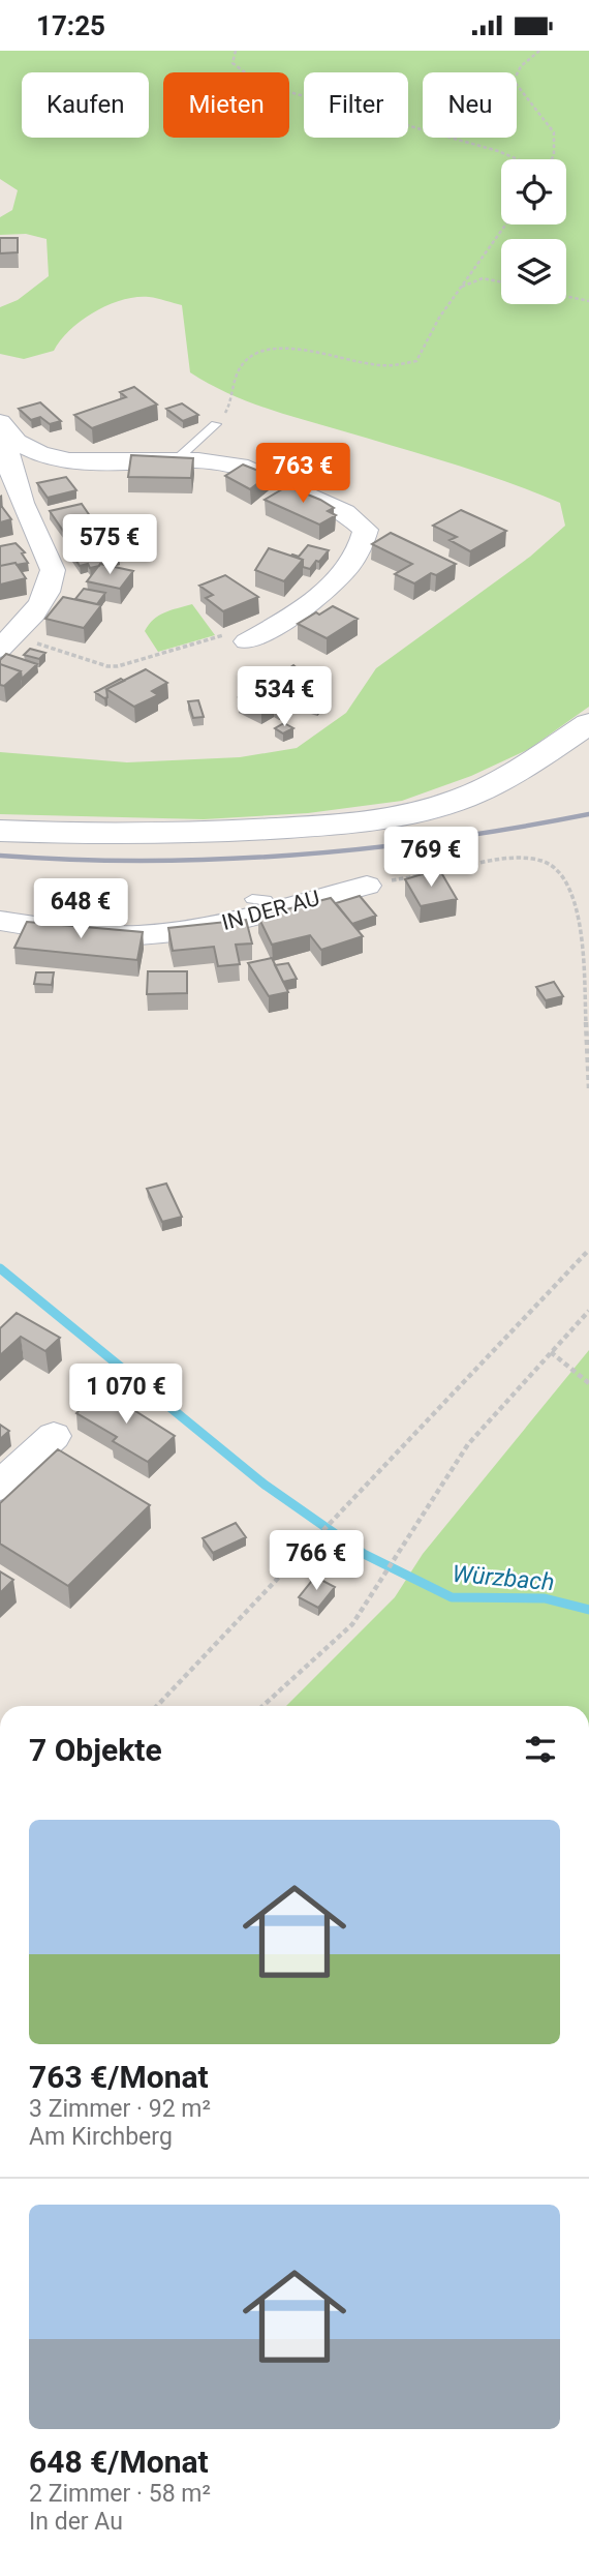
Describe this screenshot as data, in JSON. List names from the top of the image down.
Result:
{
  "streets": {
    "street": ["IN DER AU"]
  },
  "water": ["Würzbach"],
  "page": {
    "status": "17:25",
    "chip": [
      "Kaufen",
      "Mieten",
      "Filter",
      "Neu"
    ],
    "price": [
      "763 €",
      "575 €",
      "534 €",
      "769 €",
      "648 €",
      "1 070 €",
      "766 €"
    ],
    "heading": "7 Objekte",
    "list": [
      {
        "name": "763 €/Monat",
        "note": "3 Zimmer · 92 m² · Am Kirchberg"
      },
      {
        "name": "648 €/Monat",
        "note": "2 Zimmer · 58 m² · In der Au"
      }
    ]
  }
}
